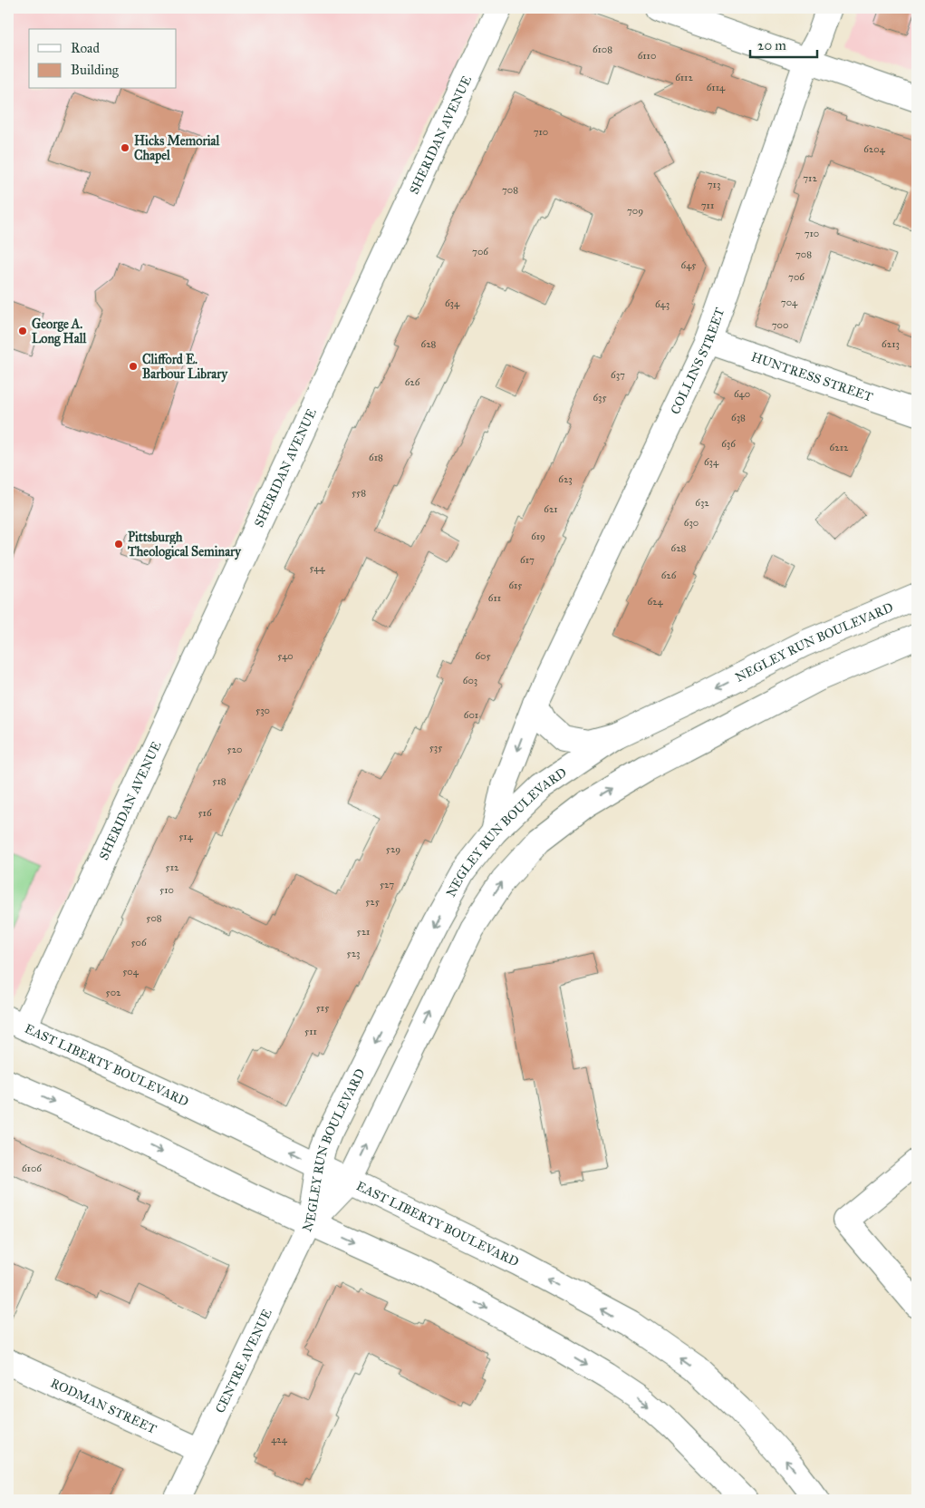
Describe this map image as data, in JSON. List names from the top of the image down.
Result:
{
  "streets": {
    "main road": [
      "SHERIDAN AVENUE",
      "COLLINS STREET",
      "HUNTRESS STREET",
      "NEGLEY RUN BOULEVARD",
      "EAST LIBERTY BOULEVARD",
      "CENTRE AVENUE",
      "RODMAN STREET"
    ]
  },
  "crossings": [
    ["SHERIDAN AVENUE", "EAST LIBERTY BOULEVARD"],
    ["COLLINS STREET", "HUNTRESS STREET"],
    ["COLLINS STREET", "NEGLEY RUN BOULEVARD"],
    ["NEGLEY RUN BOULEVARD", "EAST LIBERTY BOULEVARD"],
    ["NEGLEY RUN BOULEVARD", "CENTRE AVENUE"],
    ["CENTRE AVENUE", "RODMAN STREET"]
  ],
  "places": [
    "Hicks Memorial Chapel",
    "George A. Long Hall",
    "Clifford E. Barbour Library",
    "Pittsburgh Theological Seminary"
  ],
  "house_numbers": [
    "6108",
    "6110",
    "6112",
    "6114",
    "710",
    "6204",
    "712",
    "713",
    "708",
    "711",
    "709",
    "710",
    "706",
    "708",
    "645",
    "706",
    "704",
    "634",
    "643",
    "700",
    "628",
    "6213",
    "637",
    "626",
    "640",
    "635",
    "638",
    "636",
    "6212",
    "618",
    "634",
    "623",
    "558",
    "632",
    "621",
    "630",
    "619",
    "628",
    "617",
    "544",
    "626",
    "615",
    "611",
    "624",
    "540",
    "605",
    "603",
    "530",
    "601",
    "535",
    "520",
    "518",
    "516",
    "514",
    "529",
    "512",
    "527",
    "510",
    "525",
    "508",
    "521",
    "506",
    "523",
    "504",
    "502",
    "515",
    "511",
    "6106",
    "424"
  ],
  "legend": ["Road", "Building"],
  "scale_bar": "20 m"
}
